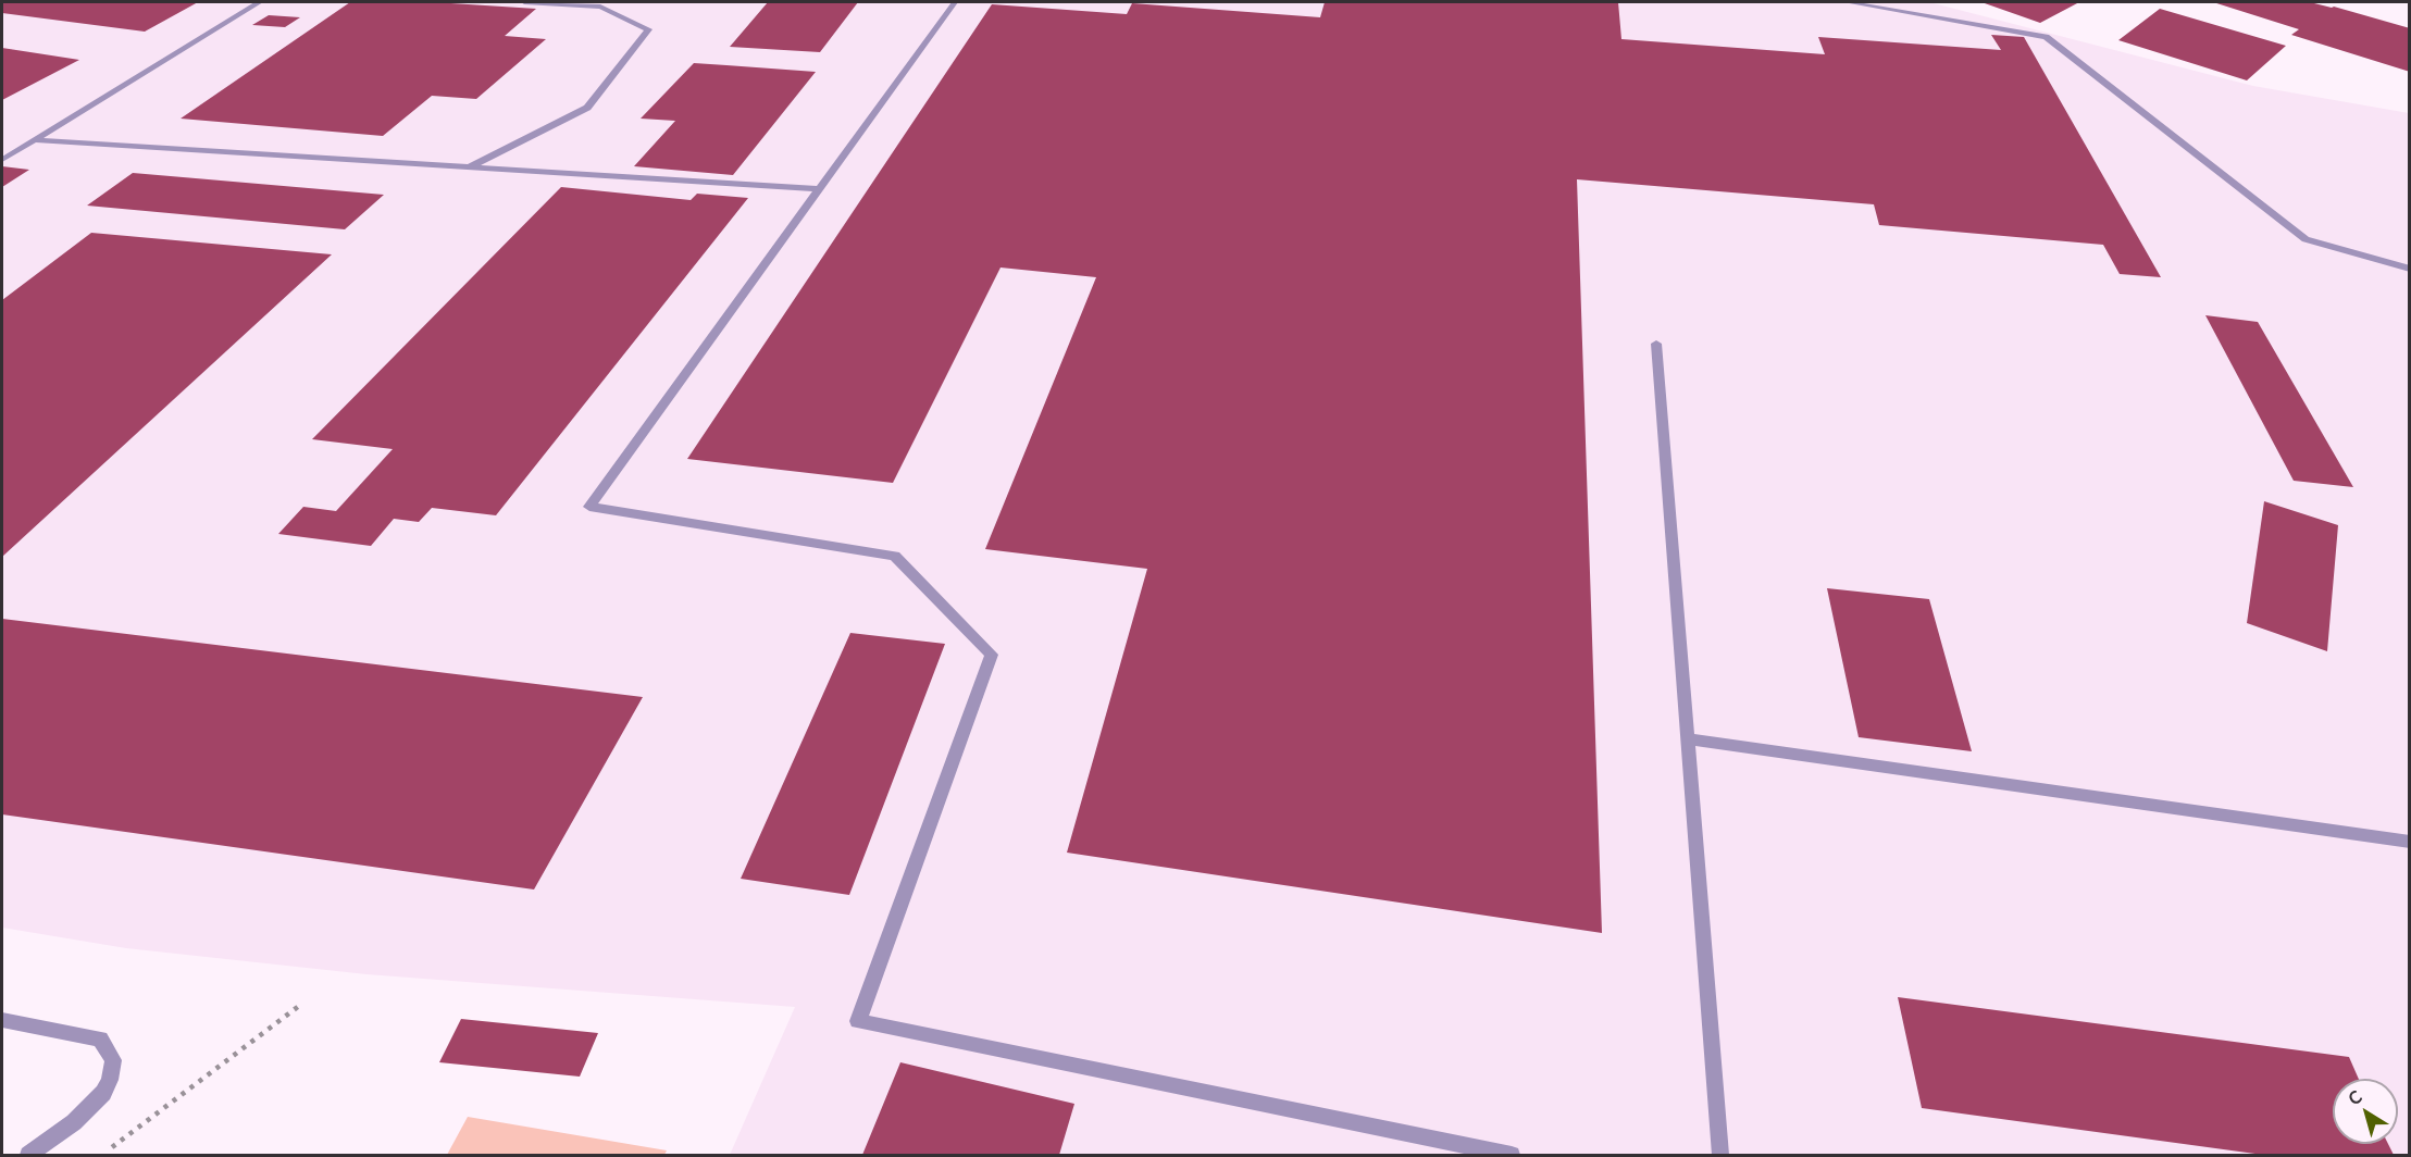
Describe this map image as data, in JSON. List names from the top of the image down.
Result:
{
  "north": "top left"
}
